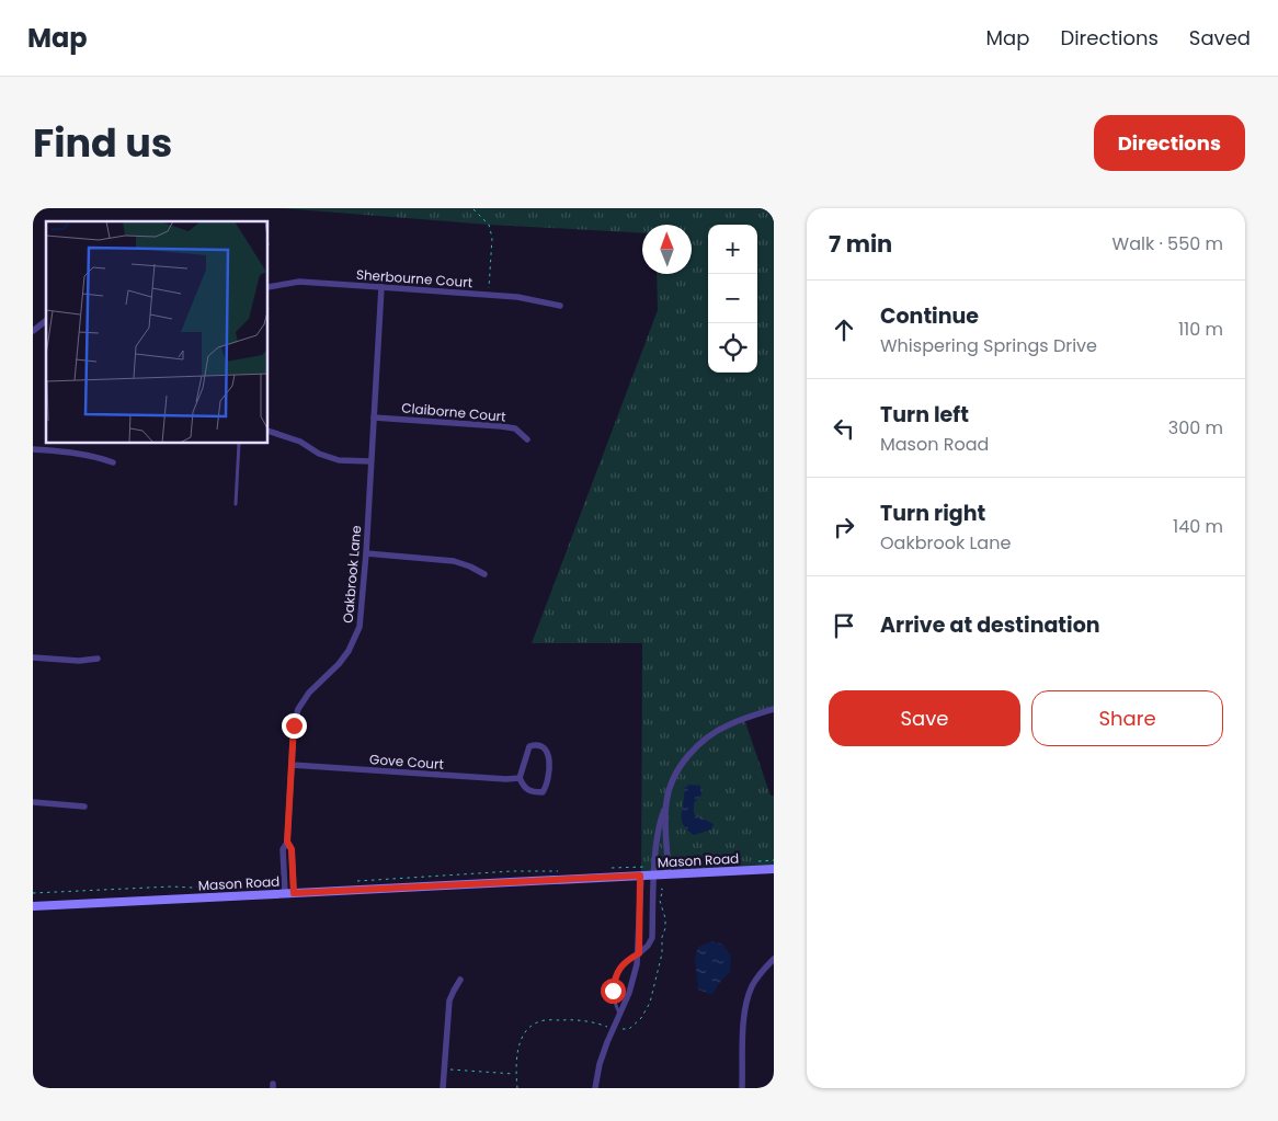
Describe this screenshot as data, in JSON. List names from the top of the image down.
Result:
{
  "streets": {
    "main road": ["Mason Road"],
    "street": [
      "Sherbourne Court",
      "Claiborne Court",
      "Oakbrook Lane",
      "Gove Court"
    ]
  },
  "crossings": [
    ["Sherbourne Court", "Oakbrook Lane"],
    ["Claiborne Court", "Oakbrook Lane"],
    ["Oakbrook Lane", "Gove Court"],
    ["Oakbrook Lane", "Mason Road"]
  ],
  "north": "top",
  "page": {
    "header": "Map",
    "nav": ["Map", "Directions", "Saved"],
    "title": "Find us",
    "buttons": [
      "Directions",
      ["Save", "Share"]
    ],
    "heading": ["7 min", "Walk · 550 m"],
    "map_buttons": ["+", "−"],
    "list": [
      ["Continue", "Whispering Springs Drive", "110 m"],
      ["Turn left", "Mason Road", "300 m"],
      ["Turn right", "Oakbrook Lane", "140 m"],
      "Arrive at destination"
    ]
  }
}
